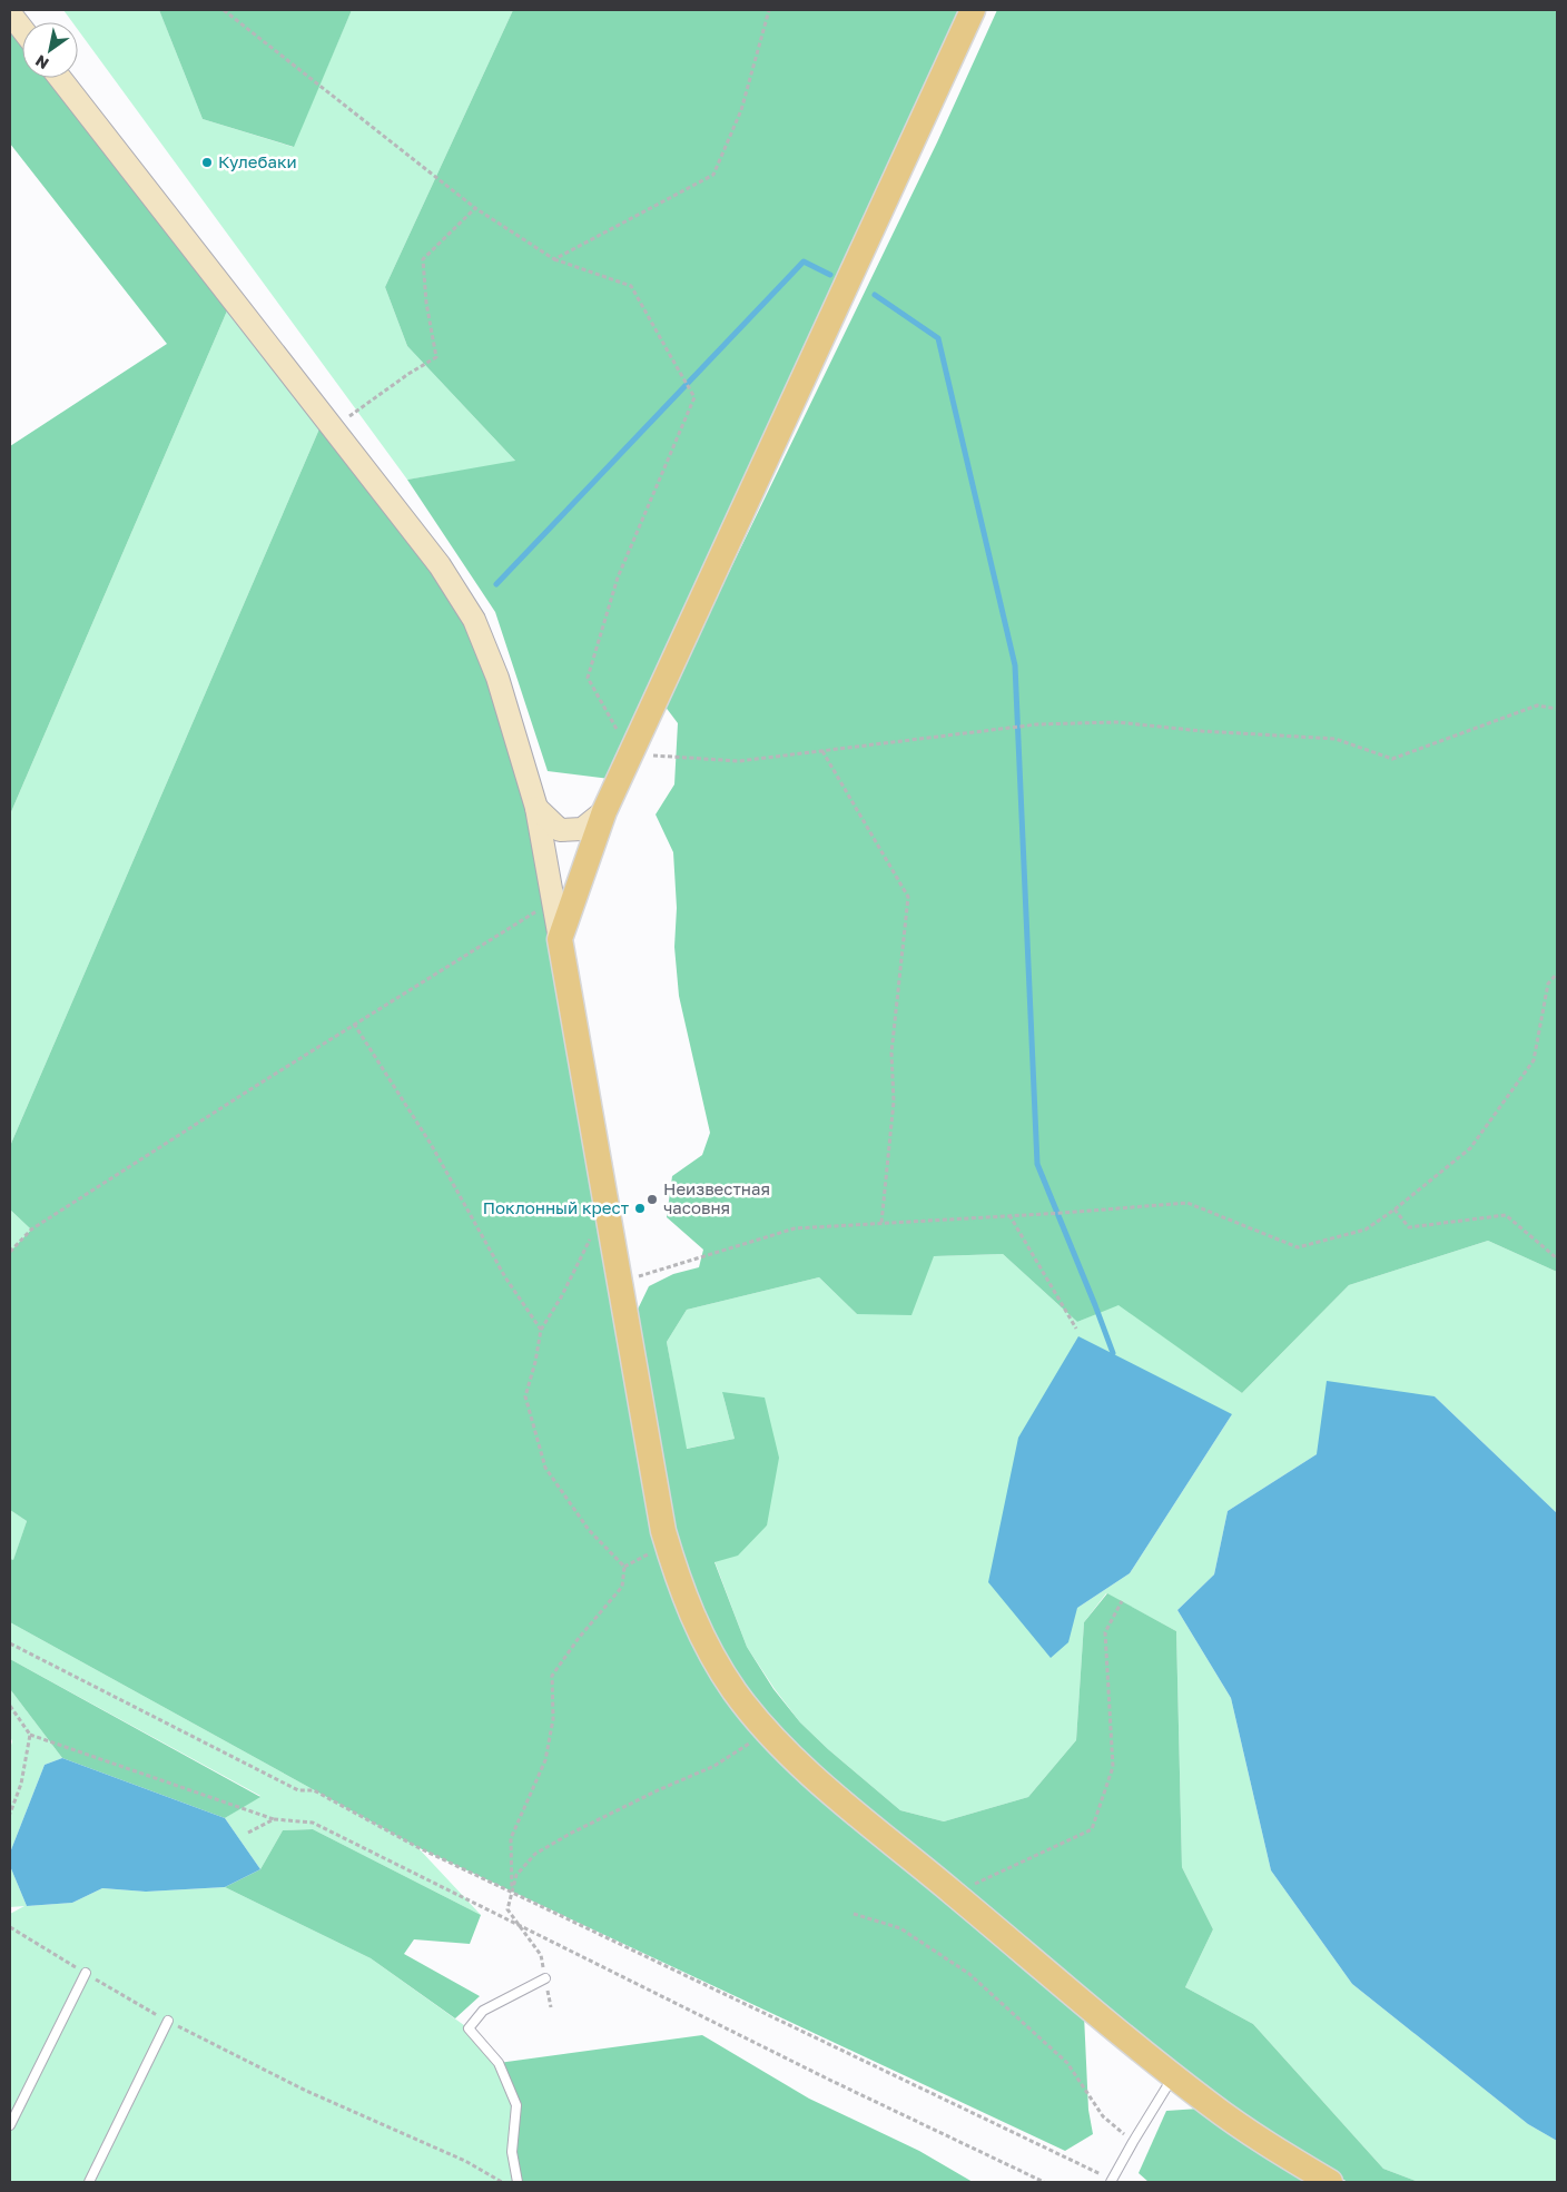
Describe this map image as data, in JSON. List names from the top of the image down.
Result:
{
  "places": ["Кулебаки", "Неизвестная часовня", "Поклонный крест"],
  "north": "bottom left"
}
